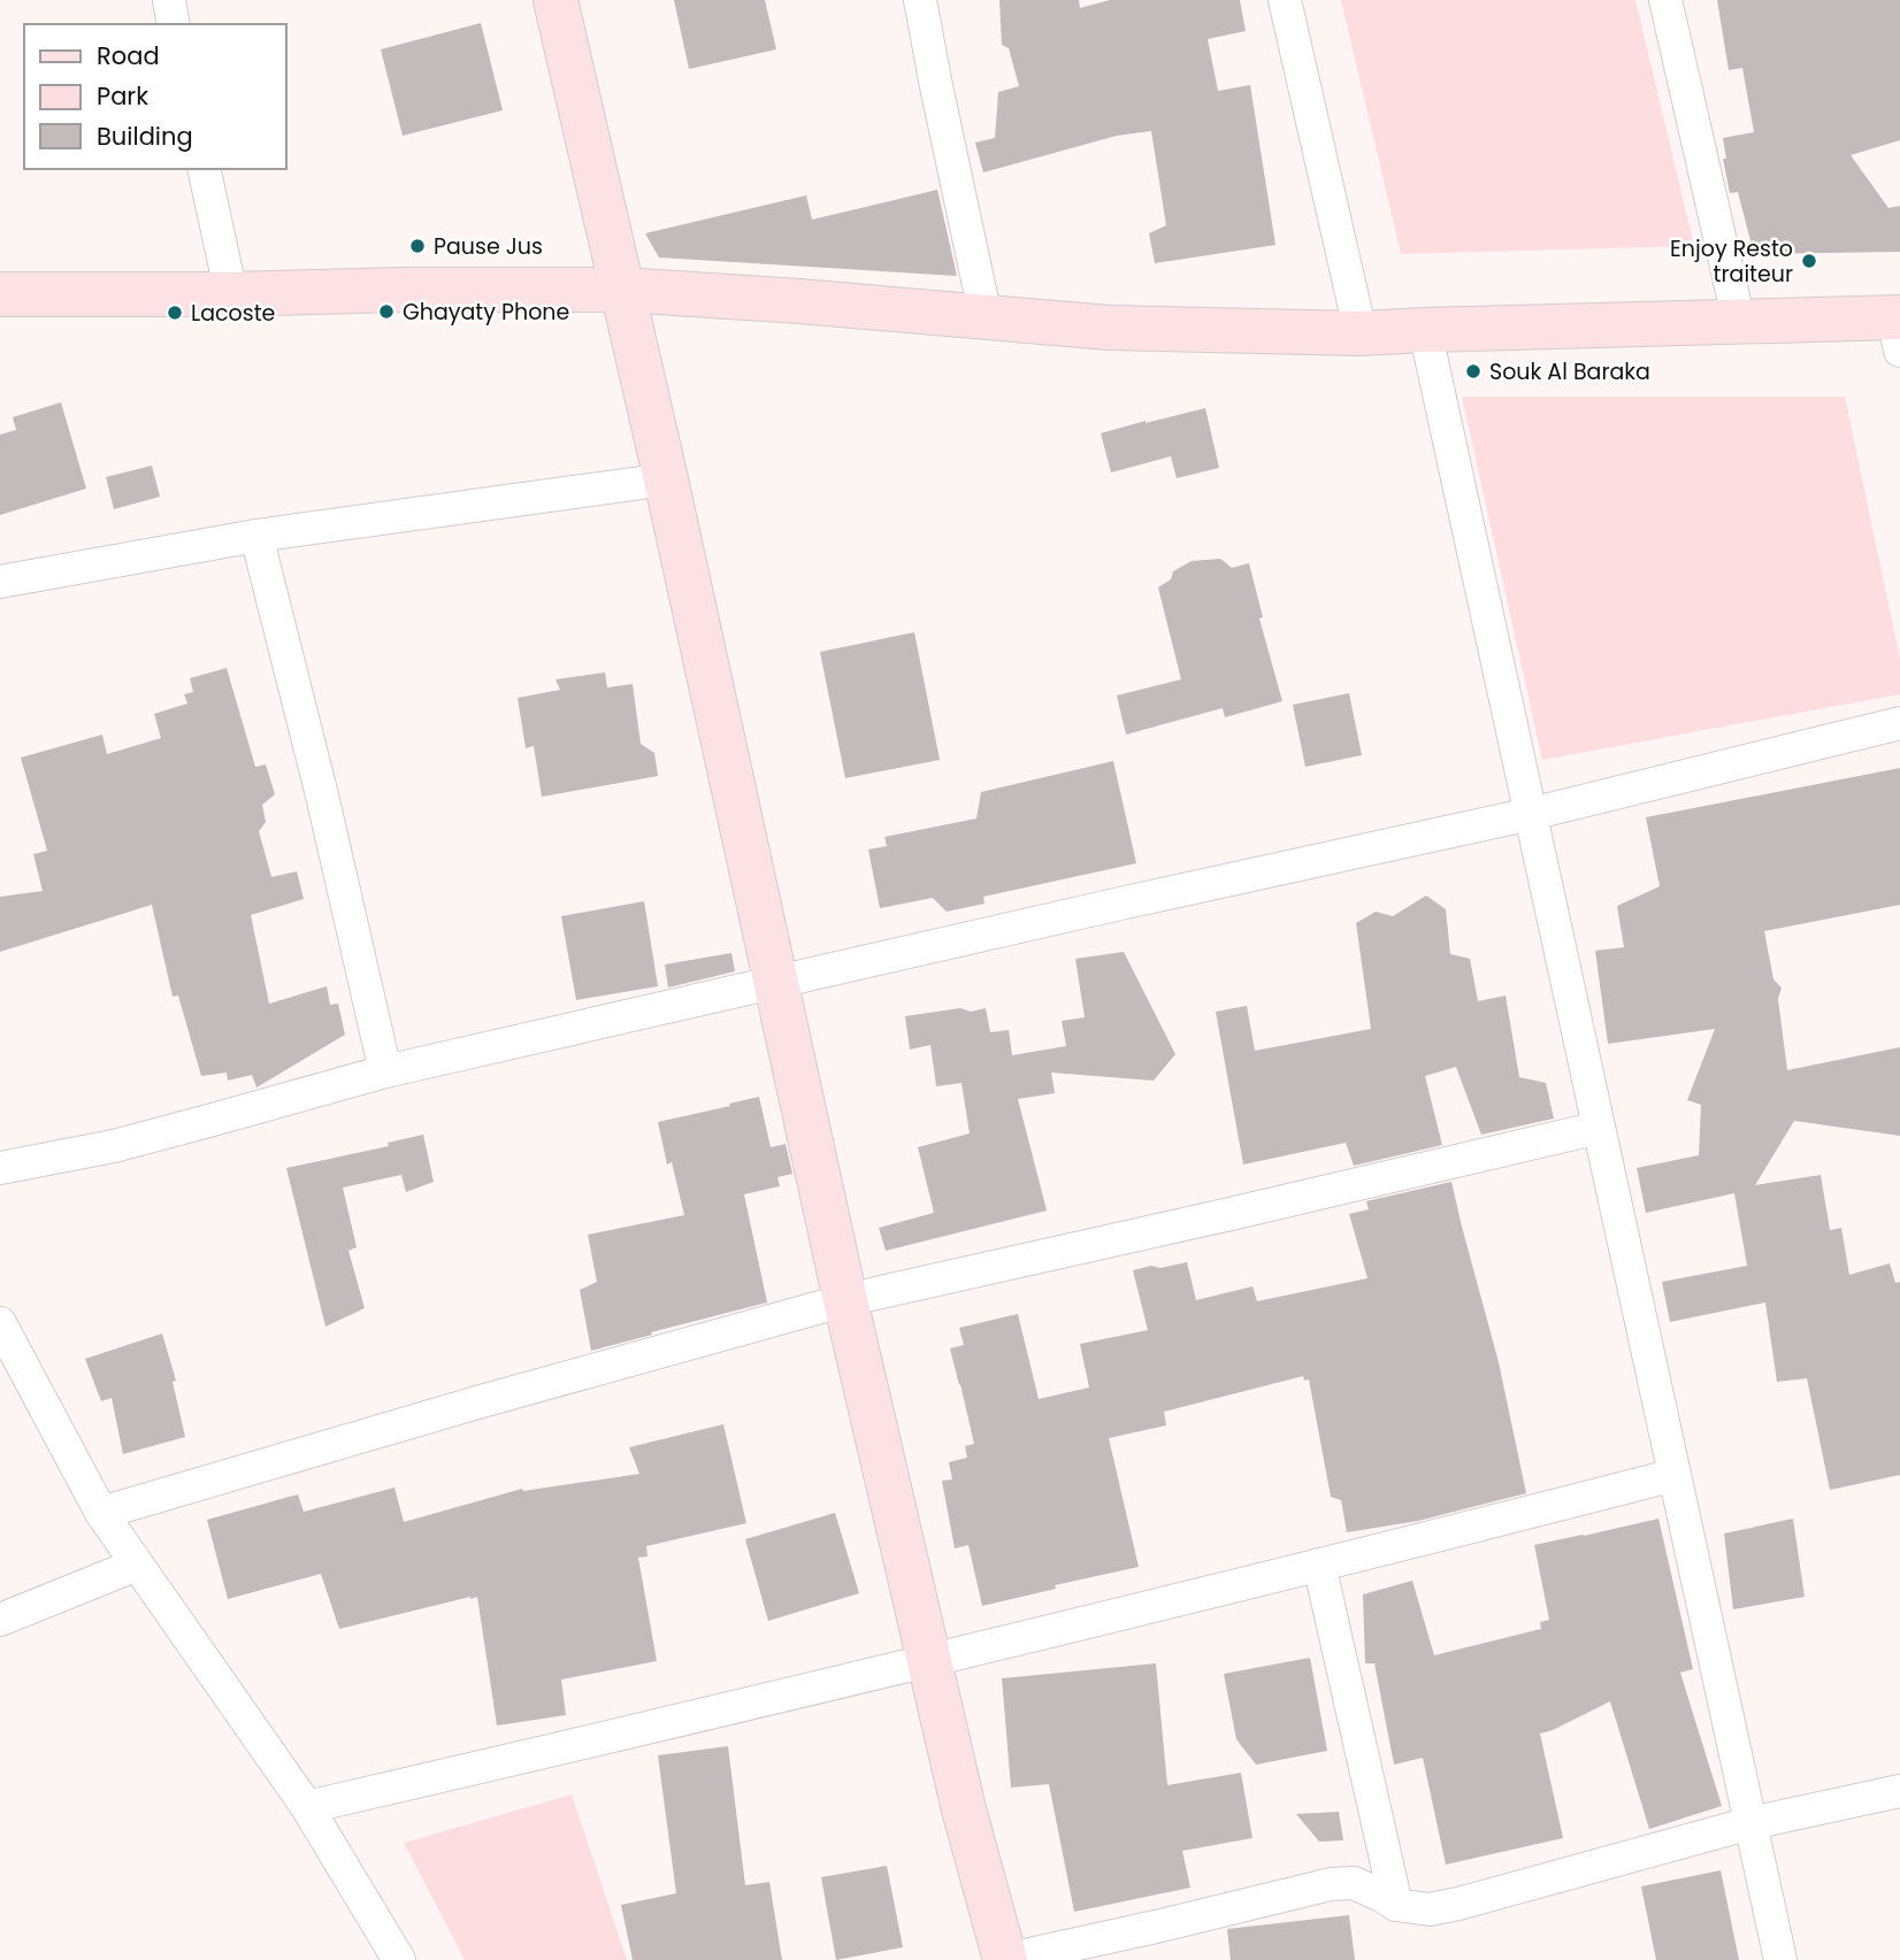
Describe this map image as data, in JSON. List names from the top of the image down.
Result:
{
  "places": [
    "Pause Jus",
    "Enjoy Resto traiteur",
    "Ghayaty Phone",
    "Lacoste",
    "Souk Al Baraka"
  ],
  "legend": ["Road", "Park", "Building"]
}
